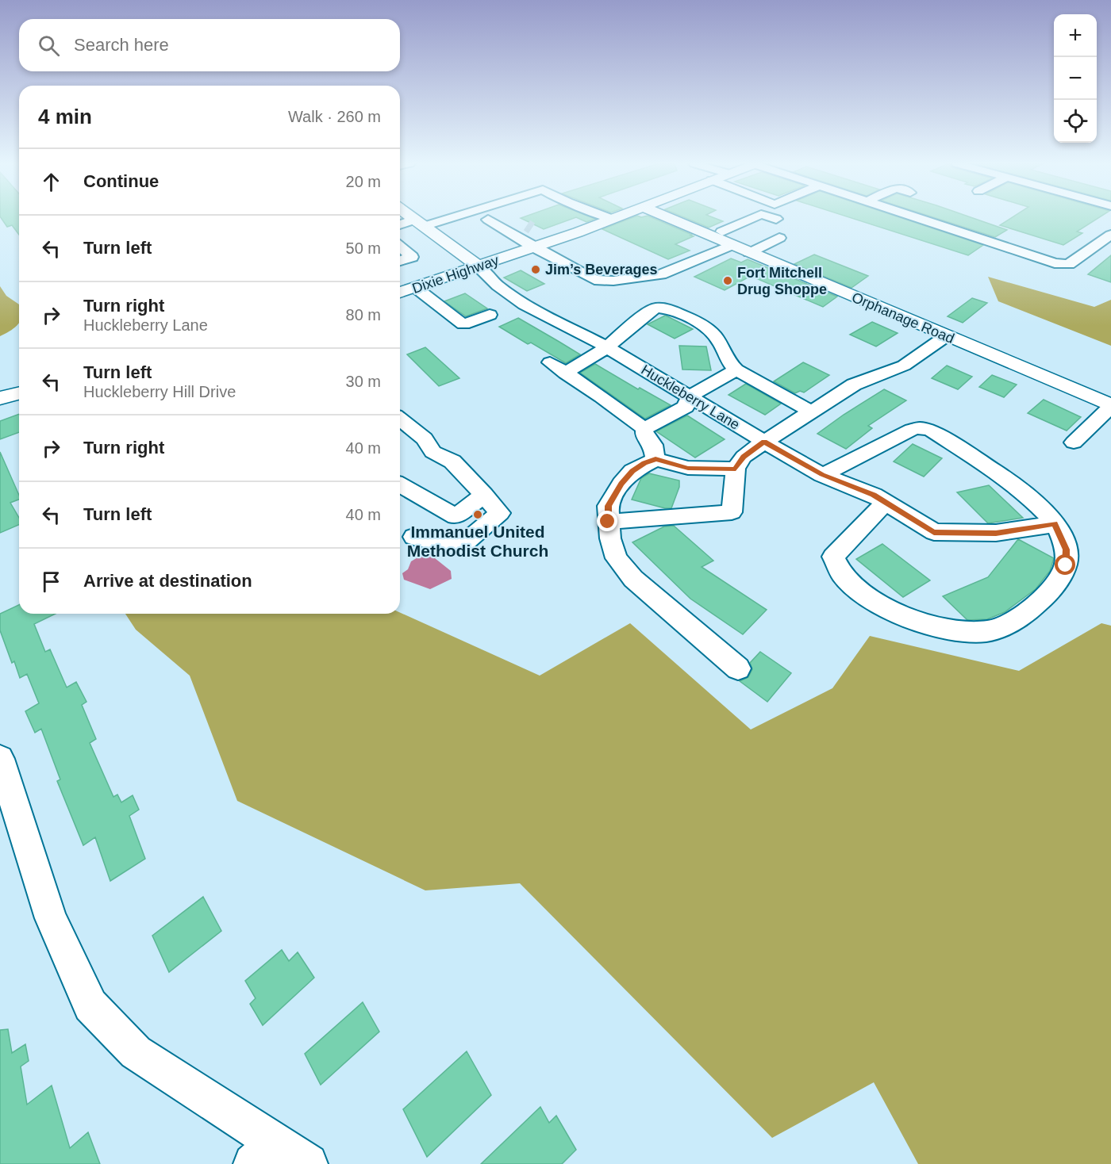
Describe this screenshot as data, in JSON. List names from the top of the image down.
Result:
{
  "streets": {
    "main road": ["Dixie Highway", "Orphanage Road"],
    "street": ["Huckleberry Lane"]
  },
  "crossings": [
    ["Dixie Highway", "Huckleberry Lane"]
  ],
  "places": ["Jim’s Beverages", "Fort Mitchell Drug Shoppe", "Immanuel United Methodist Church"],
  "page": {
    "map_buttons": ["+", "−"],
    "search": "Search here",
    "heading": ["4 min", "Walk · 260 m"],
    "list": [
      ["Continue", "20 m"],
      ["Turn left", "50 m"],
      ["Turn right", "Huckleberry Lane", "80 m"],
      ["Turn left", "Huckleberry Hill Drive", "30 m"],
      ["Turn right", "40 m"],
      ["Turn left", "40 m"],
      "Arrive at destination"
    ]
  }
}
